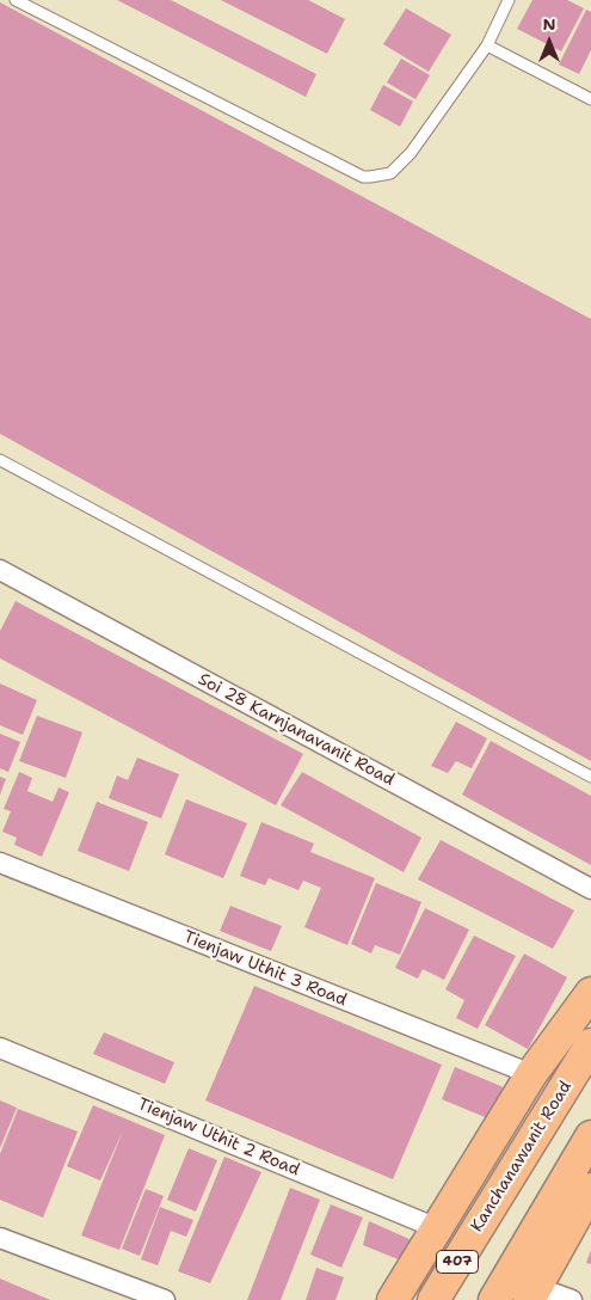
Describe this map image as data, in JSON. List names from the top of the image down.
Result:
{
  "streets": {
    "main road": ["Kanchanawanit Road", "407"],
    "street": ["Soi 28 Karnjanavanit Road", "Tienjaw Uthit 3 Road", "Tienjaw Uthit 2 Road"]
  },
  "north": "top"
}
